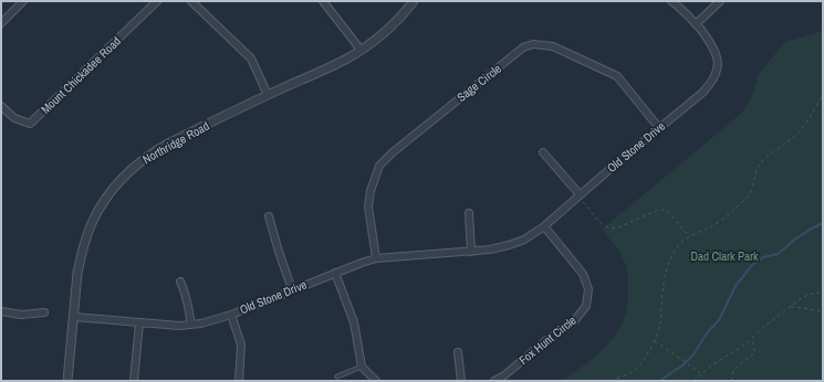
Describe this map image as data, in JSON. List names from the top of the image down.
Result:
{
  "streets": {
    "street": [
      "Mount Chickadee Road",
      "Sage Circle",
      "Northridge Road",
      "Old Stone Drive",
      "Fox Hunt Circle"
    ]
  },
  "crossings": [
    ["Sage Circle", "Old Stone Drive"],
    ["Northridge Road", "Old Stone Drive"],
    ["Old Stone Drive", "Fox Hunt Circle"]
  ],
  "parks": ["Dad Clark Park"]
}
